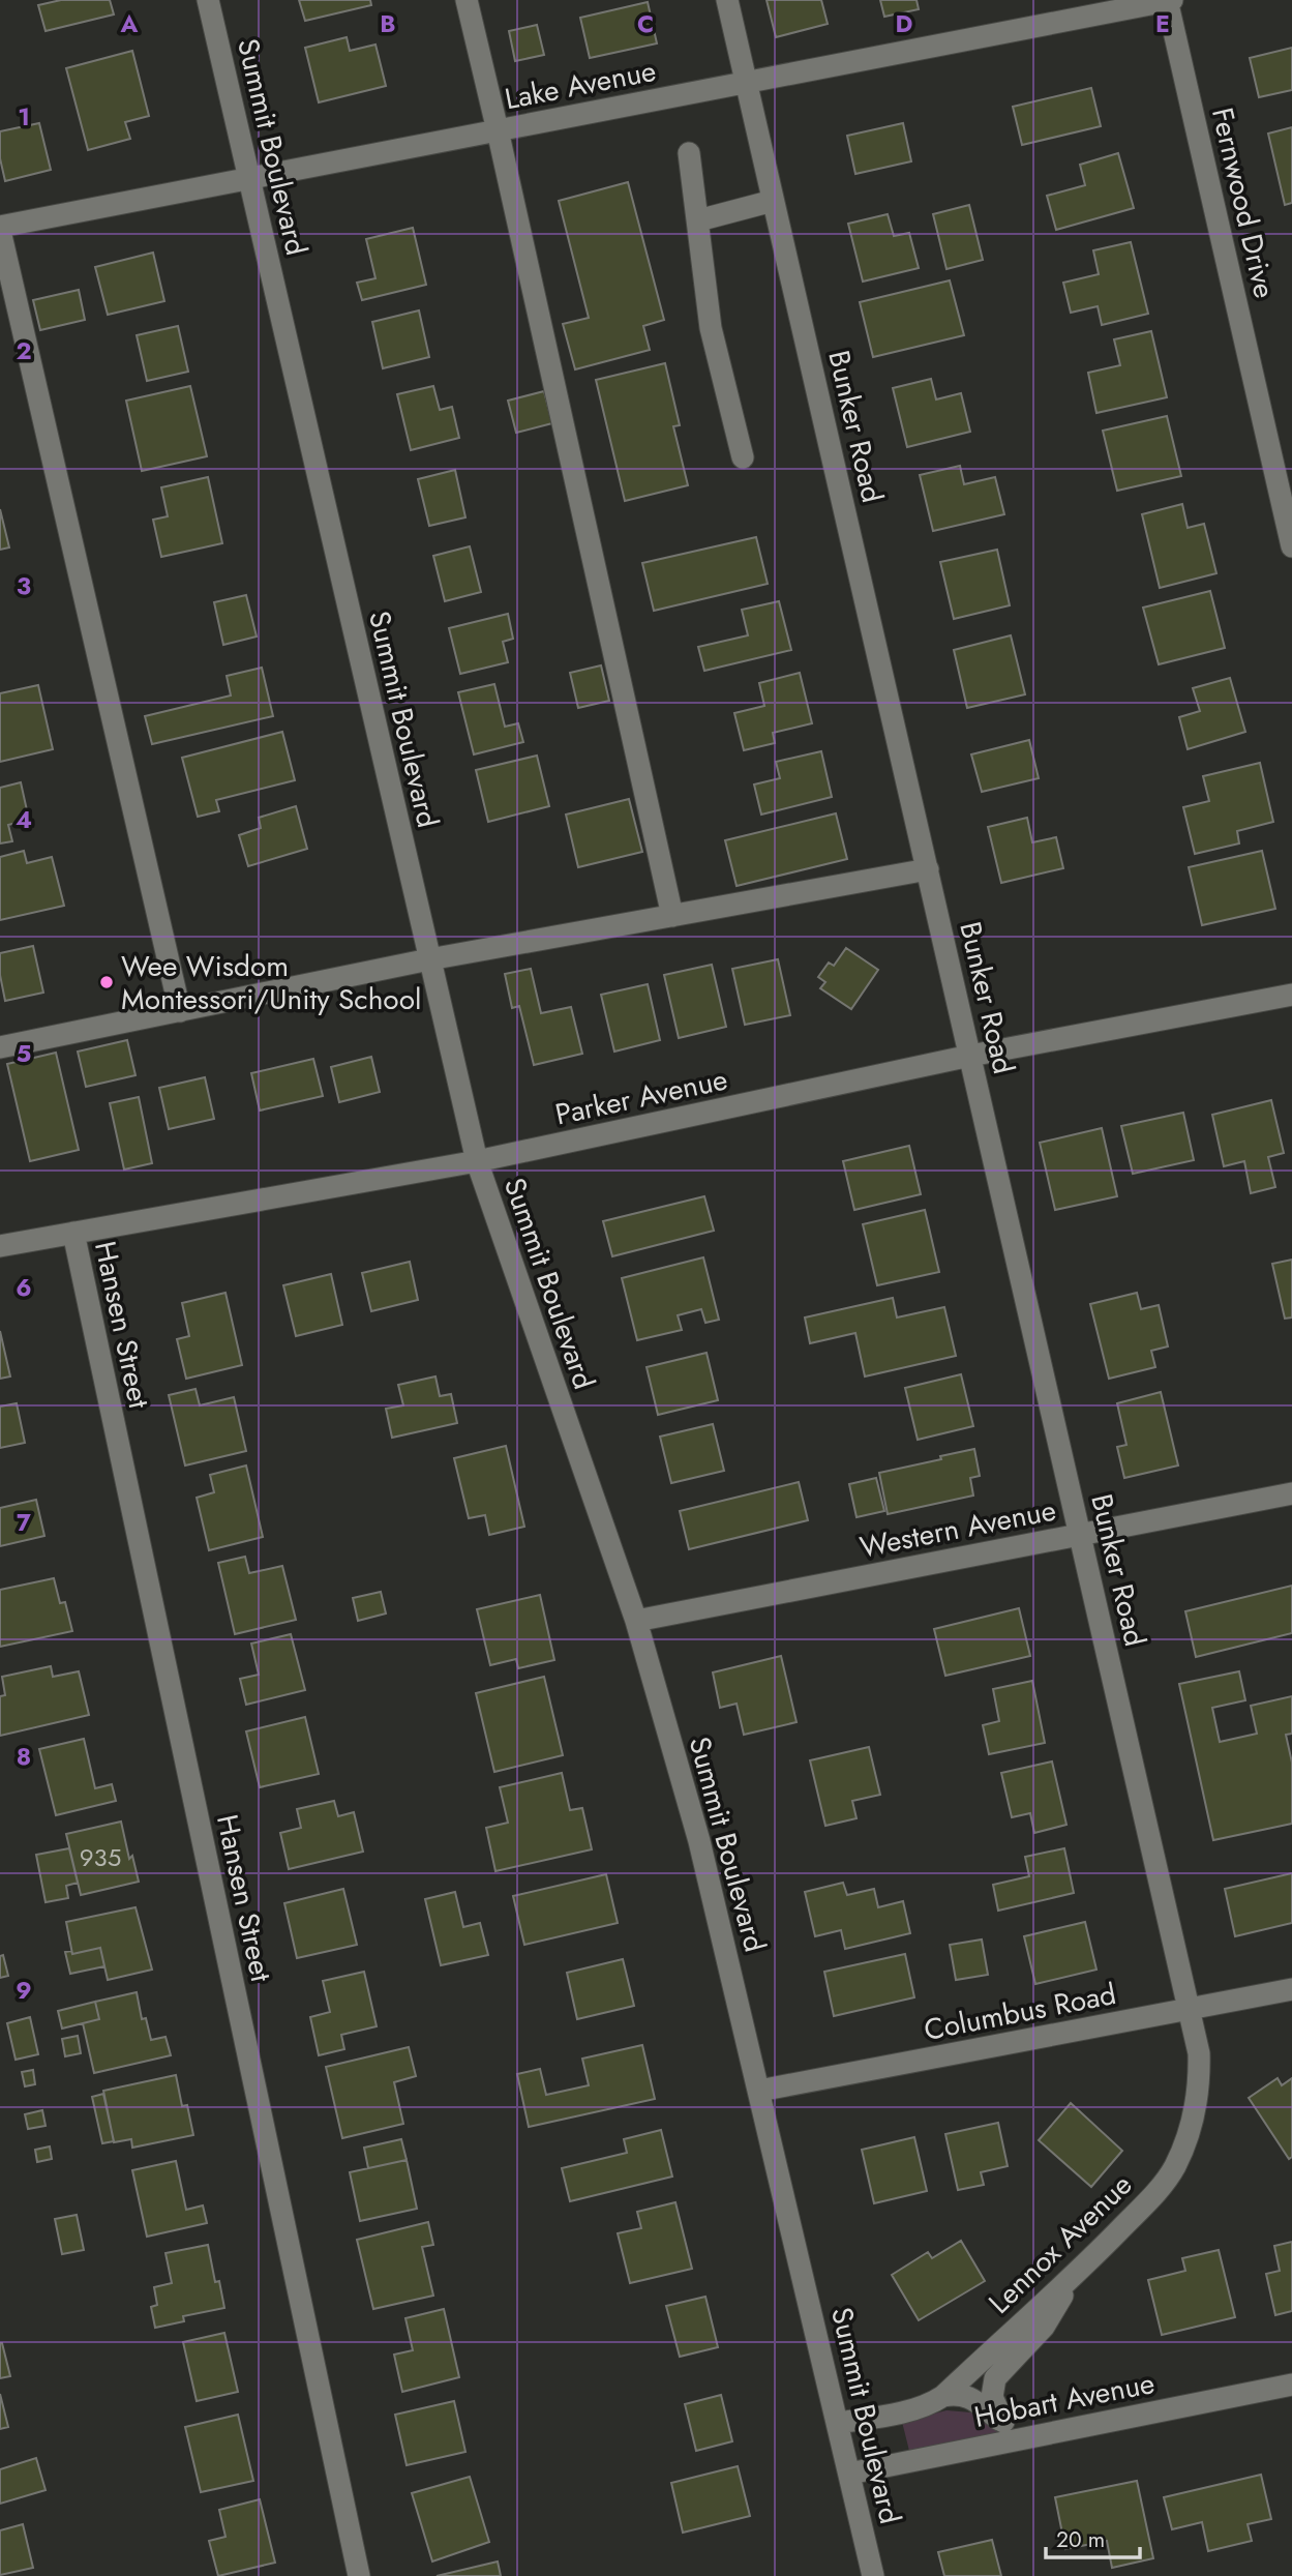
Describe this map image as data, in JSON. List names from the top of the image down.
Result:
{
  "streets": {
    "street": [
      "Lake Avenue",
      "Summit Boulevard",
      "Fernwood Drive",
      "Bunker Road",
      "Parker Avenue",
      "Hansen Street",
      "Western Avenue",
      "Columbus Road",
      "Lennox Avenue",
      "Hobart Avenue"
    ]
  },
  "crossings": [
    ["Lake Avenue", "Summit Boulevard"],
    ["Lake Avenue", "Fernwood Drive"],
    ["Lake Avenue", "Bunker Road"],
    ["Summit Boulevard", "Parker Avenue"],
    ["Summit Boulevard", "Western Avenue"],
    ["Summit Boulevard", "Columbus Road"],
    ["Summit Boulevard", "Lennox Avenue"],
    ["Summit Boulevard", "Hobart Avenue"],
    ["Bunker Road", "Parker Avenue"],
    ["Bunker Road", "Western Avenue"],
    ["Bunker Road", "Columbus Road"],
    ["Bunker Road", "Lennox Avenue"],
    ["Parker Avenue", "Hansen Street"],
    ["Columbus Road", "Lennox Avenue"]
  ],
  "places": ["Wee Wisdom Montessori/Unity School"],
  "house_numbers": ["935"],
  "scale_bar": "20 m",
  "grid": {
    "columns": [
      "A",
      "B",
      "C",
      "D",
      "E"
    ],
    "rows": [
      "1",
      "2",
      "3",
      "4",
      "5",
      "6",
      "7",
      "8",
      "9"
    ]
  }
}
